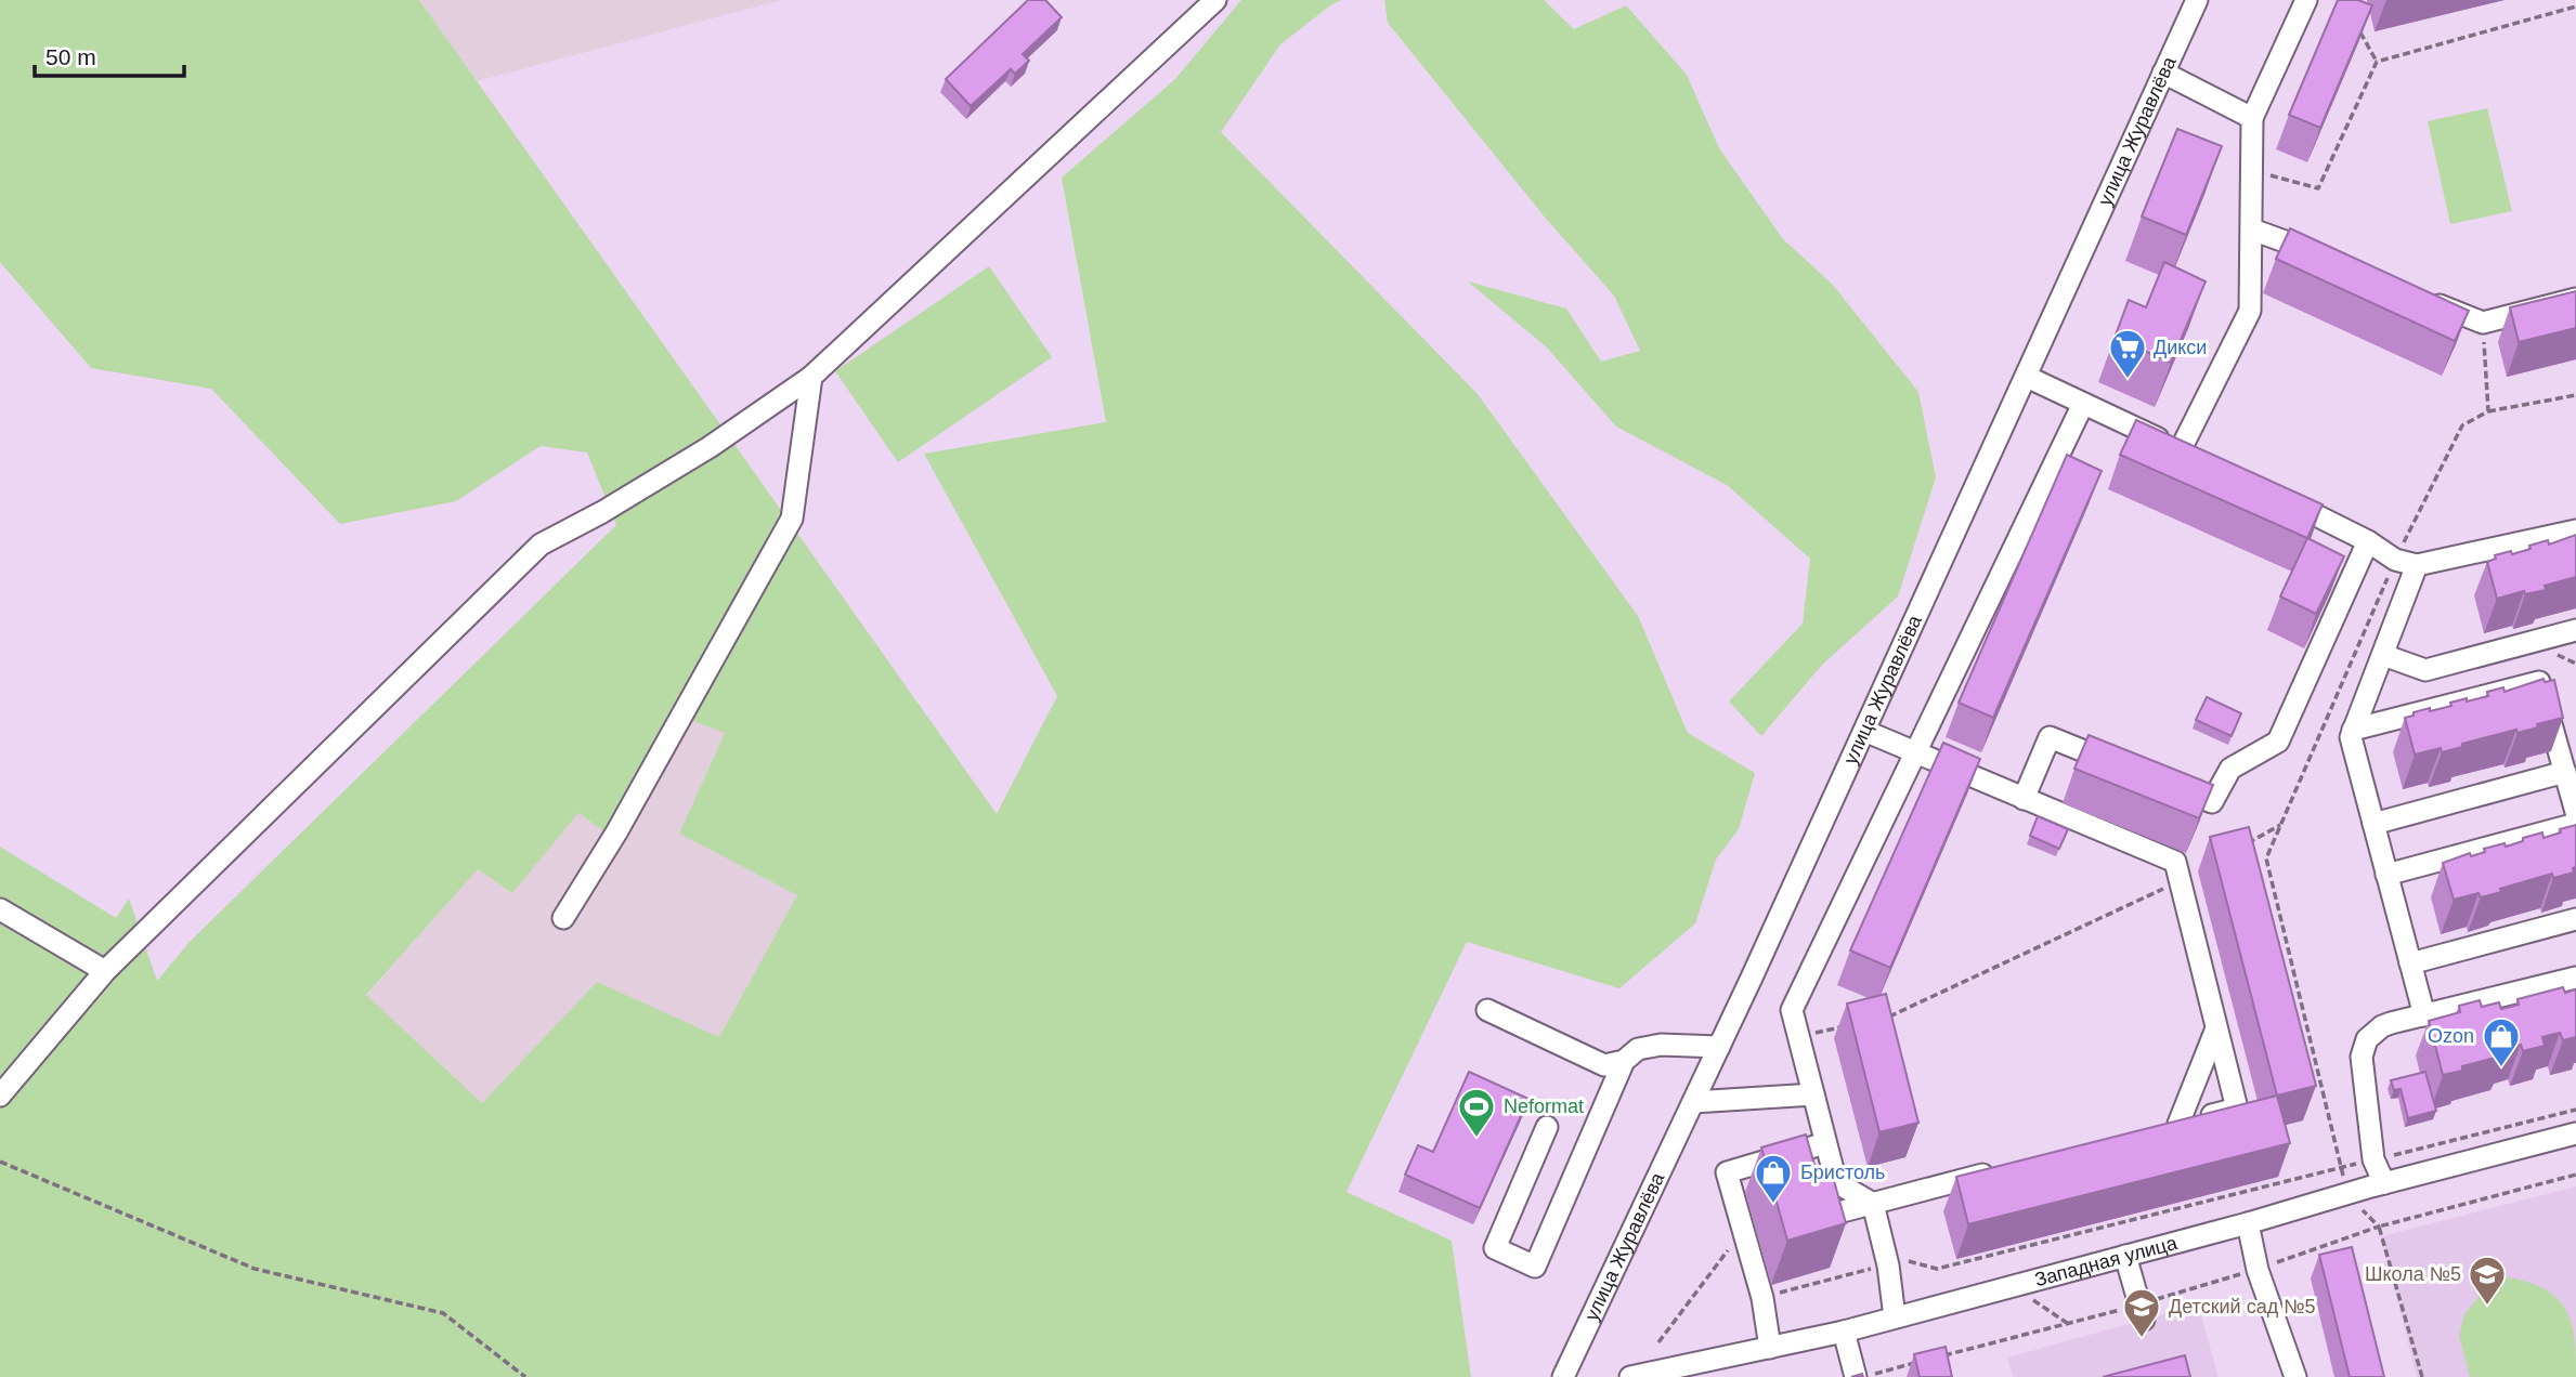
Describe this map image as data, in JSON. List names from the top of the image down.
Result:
{
  "streets": {
    "street": ["улица Журавлёва", "Западная улица"]
  },
  "places": {
    "supermarket": ["Дикси"],
    "shop": ["Ozon", "Бристоль"],
    "sports": ["Neformat"],
    "school or university": ["Школа №5", "Детский сад №5"]
  },
  "scale_bar": "50 m"
}
